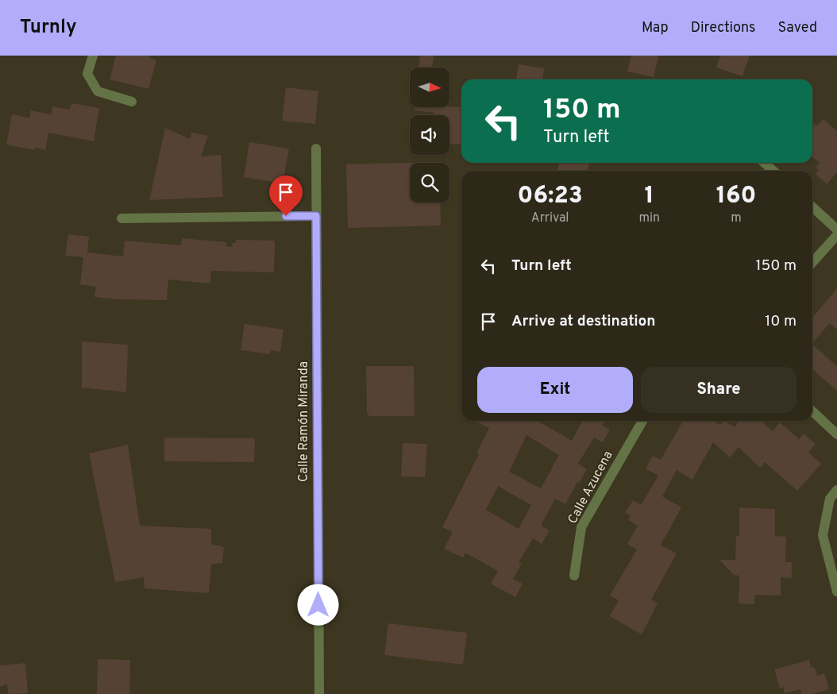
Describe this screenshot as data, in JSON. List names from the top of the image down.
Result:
{
  "streets": {
    "street": ["Calle Ramón Miranda", "Calle Azucena"]
  },
  "north": "right",
  "page": {
    "header": "Turnly",
    "nav": ["Map", "Directions", "Saved"],
    "turn": ["150 m", "Turn left"],
    "eta": [
      "06:23",
      "Arrival",
      "1",
      "min",
      "160",
      "m"
    ],
    "list": [
      {
        "name": "Turn left",
        "value": "150 m"
      },
      {
        "name": "Arrive at destination",
        "value": "10 m"
      }
    ],
    "buttons": ["Exit", "Share"]
  }
}
